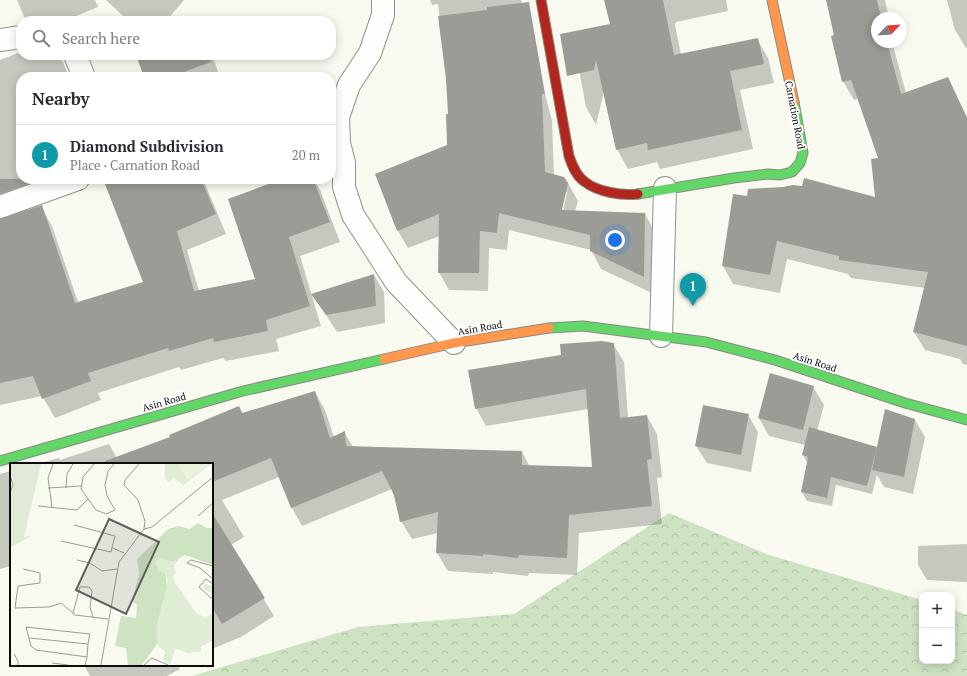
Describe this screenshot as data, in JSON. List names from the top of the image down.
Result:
{
  "streets": {
    "main road": ["Carnation Road", "Asin Road"]
  },
  "north": "top right",
  "page": {
    "search": "Search here",
    "heading": "Nearby",
    "list": [
      {
        "mark": "1",
        "name": "Diamond Subdivision",
        "note": "Place · Carnation Road",
        "value": "20 m"
      }
    ],
    "pins": "1",
    "map_buttons": ["+", "−"]
  }
}
